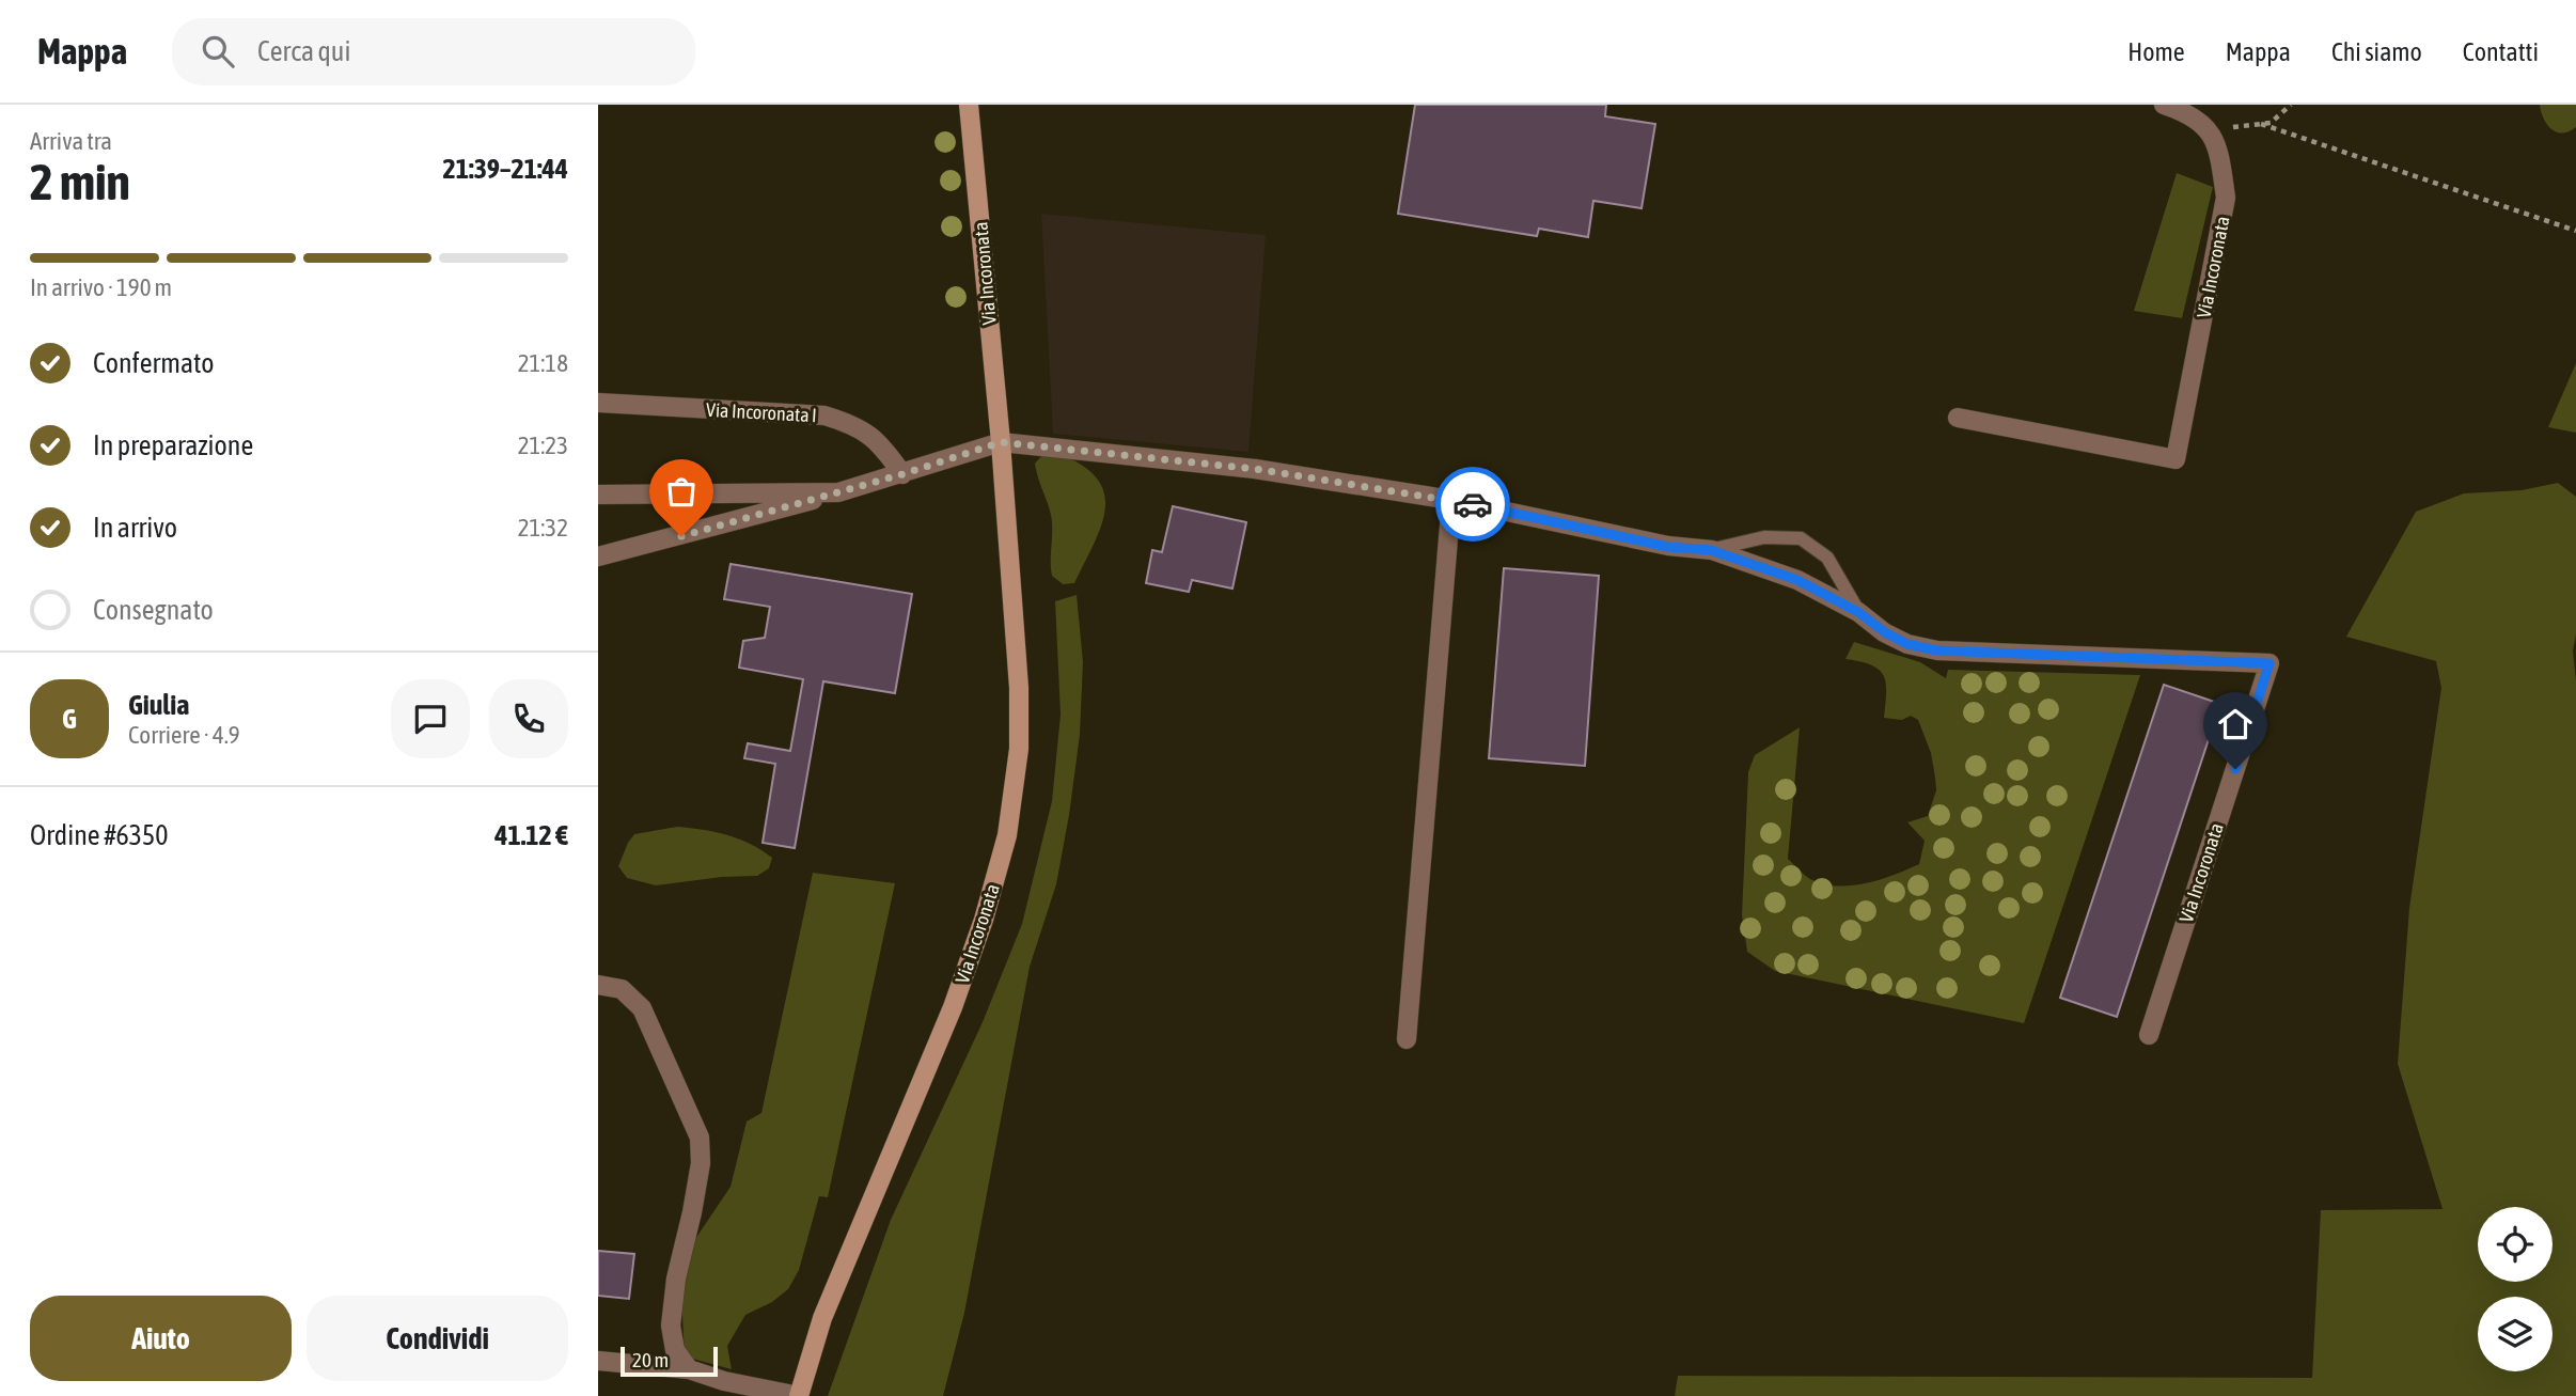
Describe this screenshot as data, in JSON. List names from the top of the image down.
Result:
{
  "streets": {
    "main road": ["Via Incoronata"],
    "street": ["Via Incoronata I"]
  },
  "scale_bar": "20 m",
  "page": {
    "header": "Mappa",
    "search": "Cerca qui",
    "nav": [
      "Home",
      "Mappa",
      "Chi siamo",
      "Contatti"
    ],
    "heading": ["2 min", "Arriva tra", "21:39–21:44"],
    "panel": [
      "Giulia",
      "Corriere · 4.9",
      "Ordine #6350",
      "41.12 €"
    ],
    "bar": "In arrivo · 190 m",
    "list": [
      ["Confermato", "21:18"],
      ["In preparazione", "21:23"],
      ["In arrivo", "21:32"],
      "Consegnato"
    ],
    "round": "G",
    "buttons": ["Aiuto", "Condividi"],
    "scale": "20 m"
  }
}
